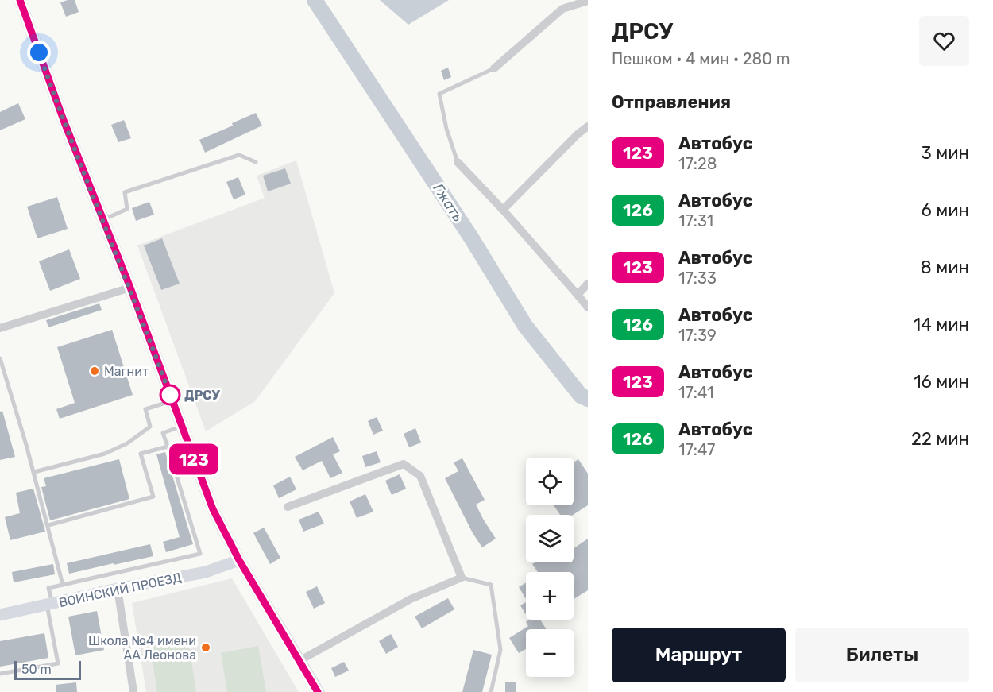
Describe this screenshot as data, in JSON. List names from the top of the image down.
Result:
{
  "streets": {
    "main road": ["ВОИНСКИЙ ПРОЕЗД"]
  },
  "water": ["Гжать"],
  "places": ["Магнит", "ДРСУ", "Школа №4 имени АА Леонова"],
  "lines": ["bus line 123"],
  "scale_bar": "50 m",
  "page": {
    "on_map": "123",
    "heading": [
      ["ДРСУ", "Пешком · 4 мин · 280 m"],
      "Отправления"
    ],
    "list": [
      {
        "mark": "123",
        "name": "Автобус",
        "note": "17:28",
        "value": "3 мин"
      },
      {
        "mark": "126",
        "name": "Автобус",
        "note": "17:31",
        "value": "6 мин"
      },
      {
        "mark": "123",
        "name": "Автобус",
        "note": "17:33",
        "value": "8 мин"
      },
      {
        "mark": "126",
        "name": "Автобус",
        "note": "17:39",
        "value": "14 мин"
      },
      {
        "mark": "123",
        "name": "Автобус",
        "note": "17:41",
        "value": "16 мин"
      },
      {
        "mark": "126",
        "name": "Автобус",
        "note": "17:47",
        "value": "22 мин"
      }
    ],
    "map_buttons": ["+", "−"],
    "buttons": ["Маршрут", "Билеты"],
    "scale": "50 m"
  }
}
